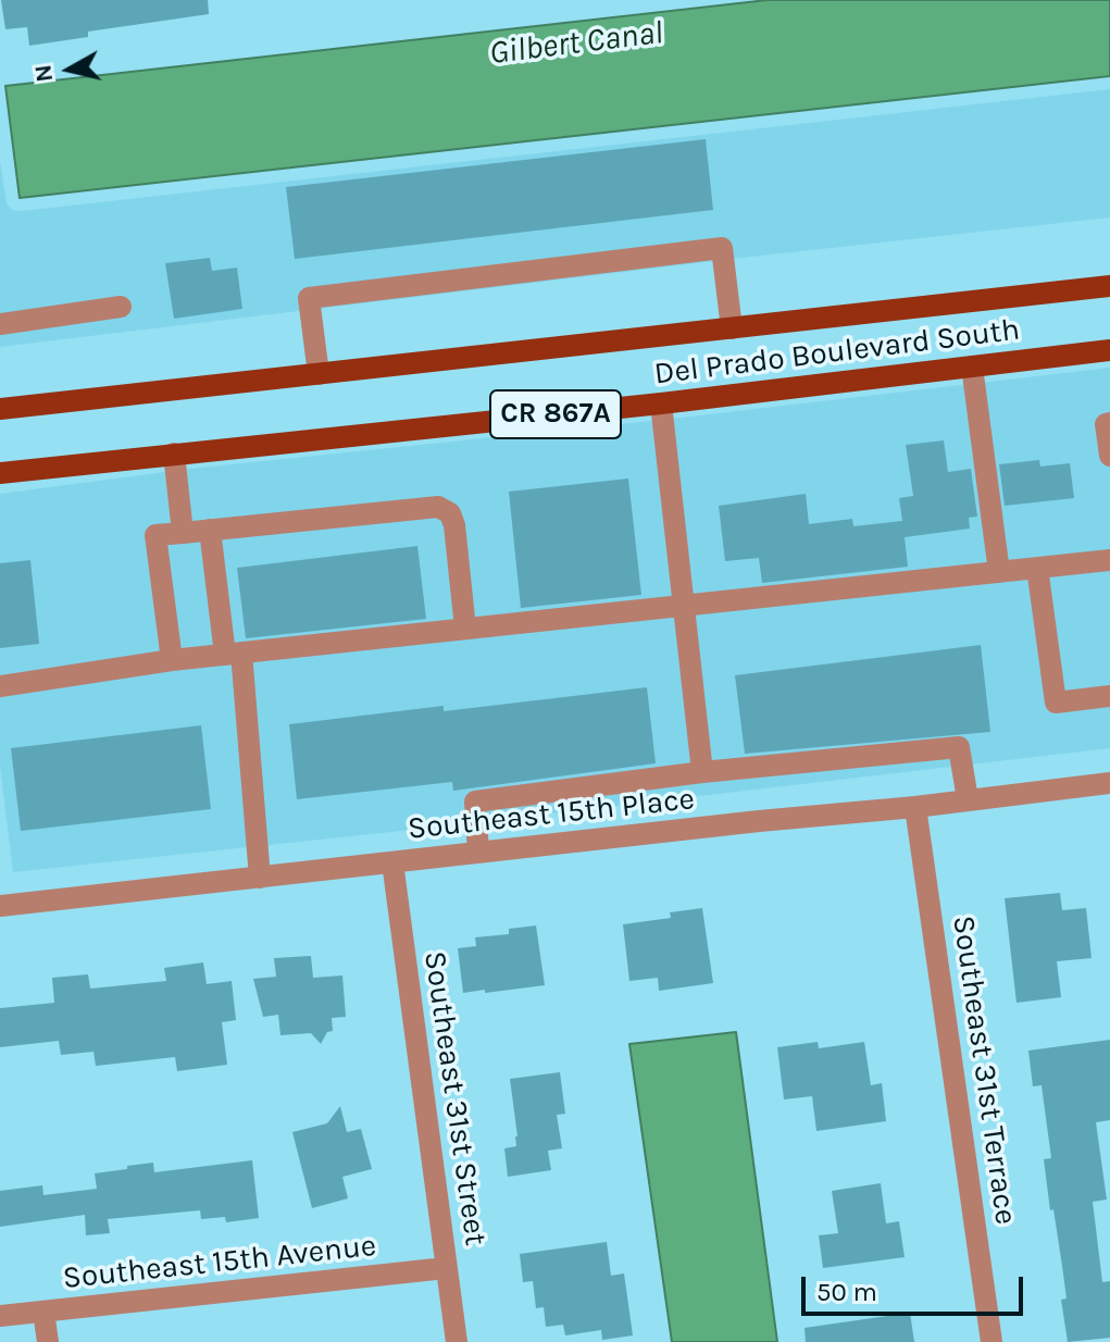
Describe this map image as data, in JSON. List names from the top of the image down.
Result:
{
  "streets": {
    "main road": ["Del Prado Boulevard South", "CR 867A"],
    "street": [
      "Southeast 15th Place",
      "Southeast 31st Terrace",
      "Southeast 31st Street",
      "Southeast 15th Avenue"
    ]
  },
  "crossings": [
    ["Southeast 15th Place", "Southeast 31st Terrace"],
    ["Southeast 15th Place", "Southeast 31st Street"],
    ["Southeast 31st Street", "Southeast 15th Avenue"]
  ],
  "water": ["Gilbert Canal"],
  "scale_bar": "50 m",
  "north": "left"
}
